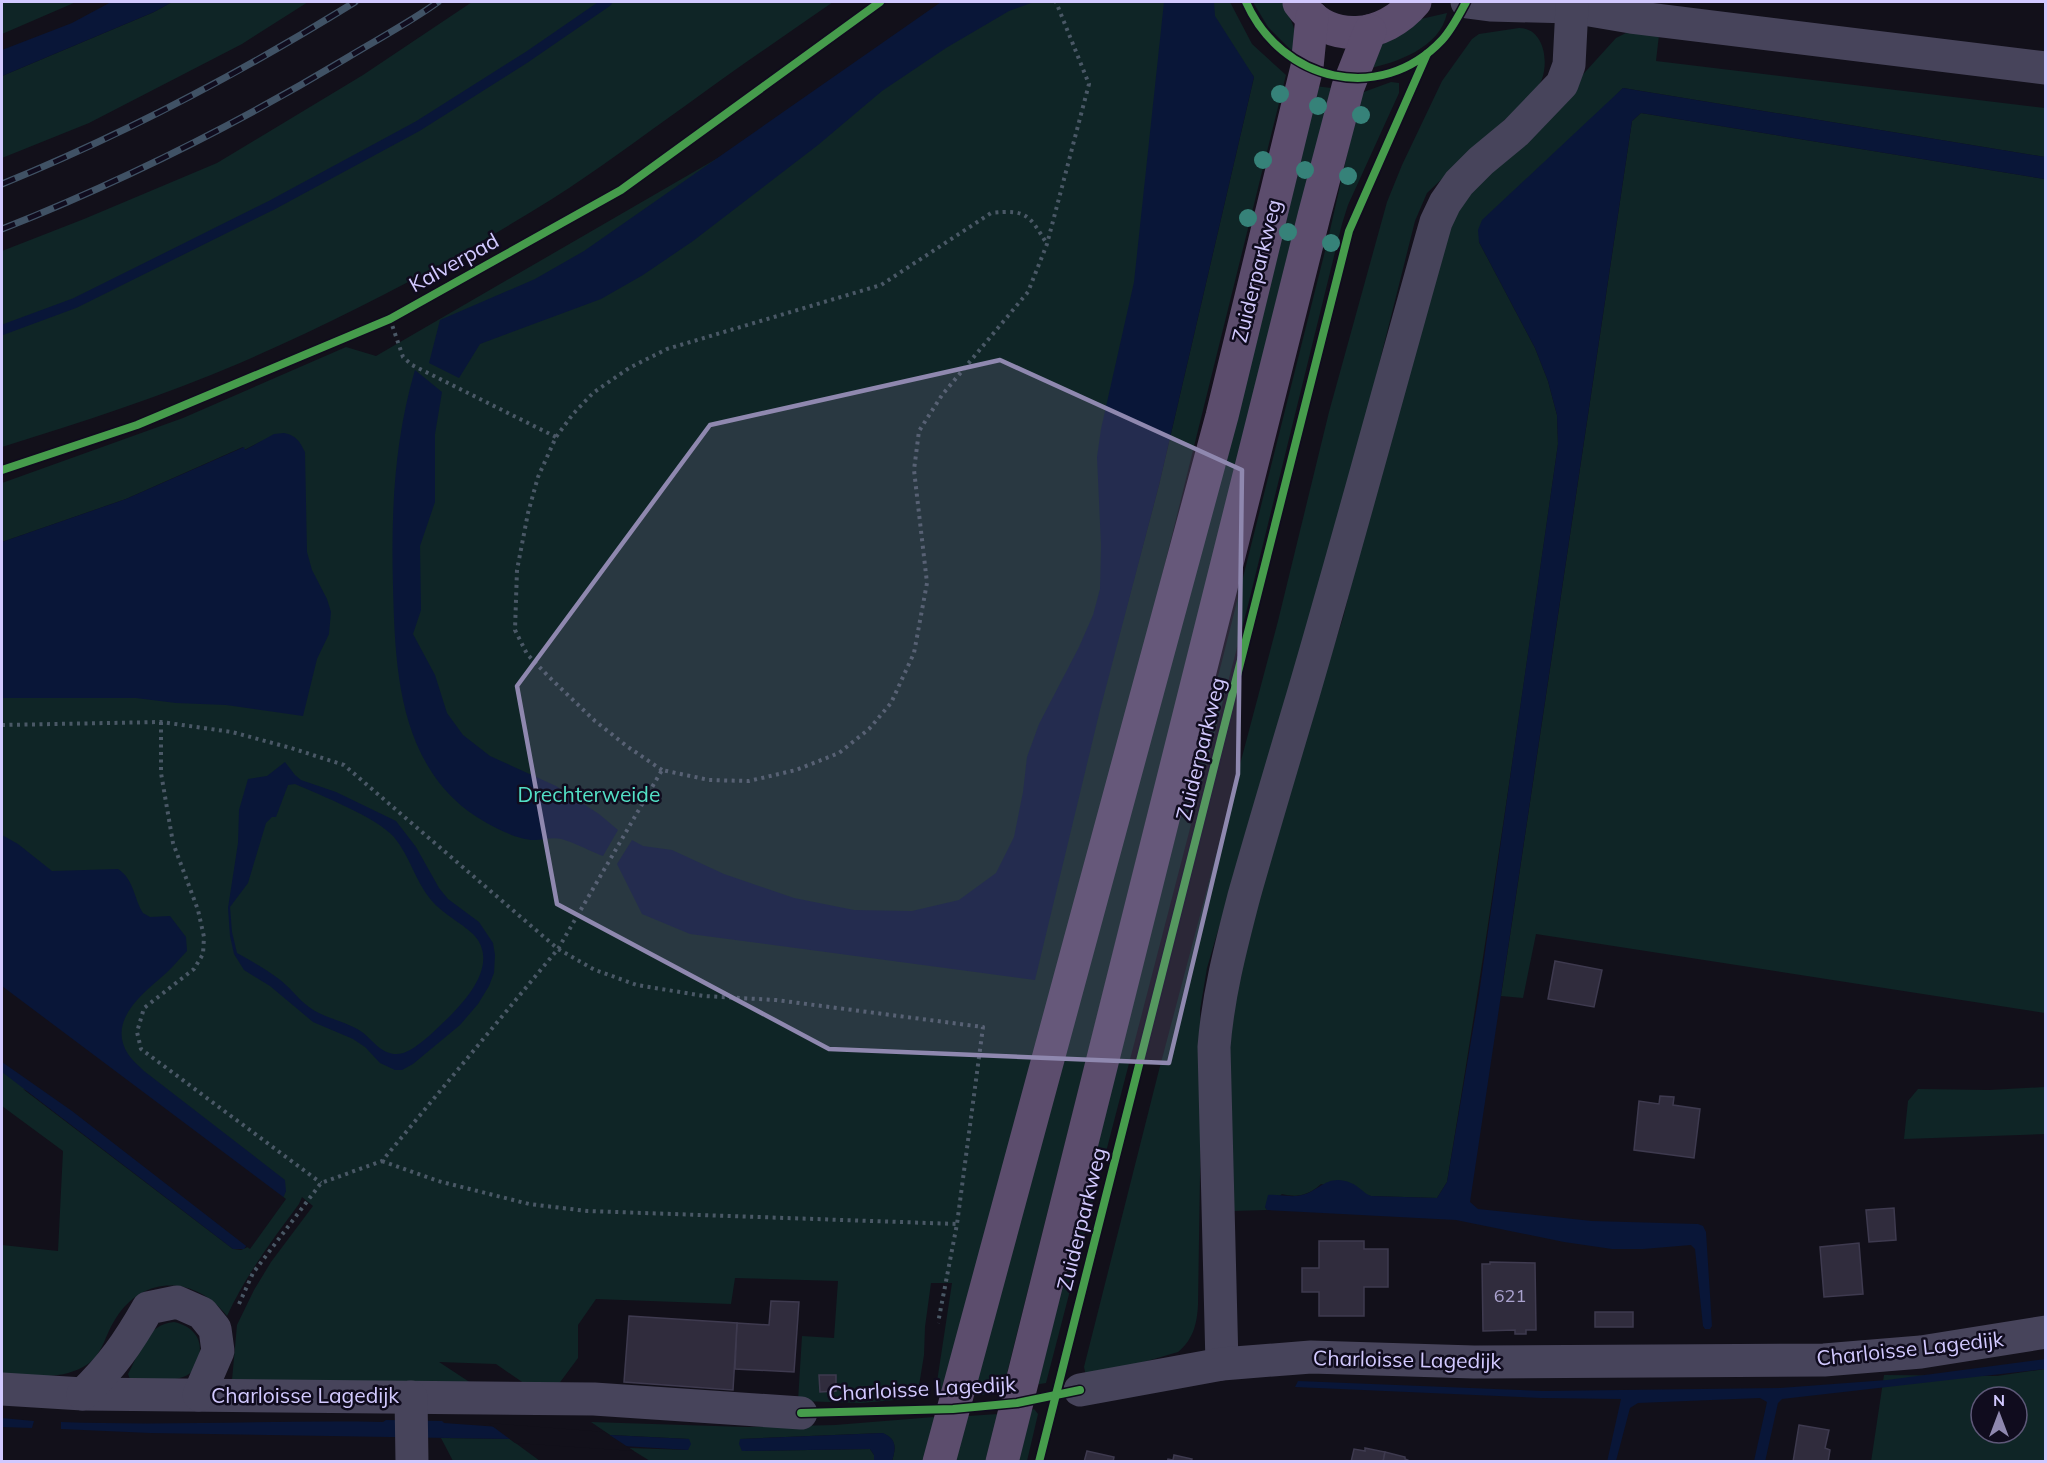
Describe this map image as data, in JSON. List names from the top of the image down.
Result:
{
  "streets": {
    "main road": ["Zuiderparkweg"],
    "street": ["Charloisse Lagedijk"],
    "cycle path": ["Kalverpad"]
  },
  "parks": ["Drechterweide"],
  "house_numbers": ["621"],
  "north": "top"
}
